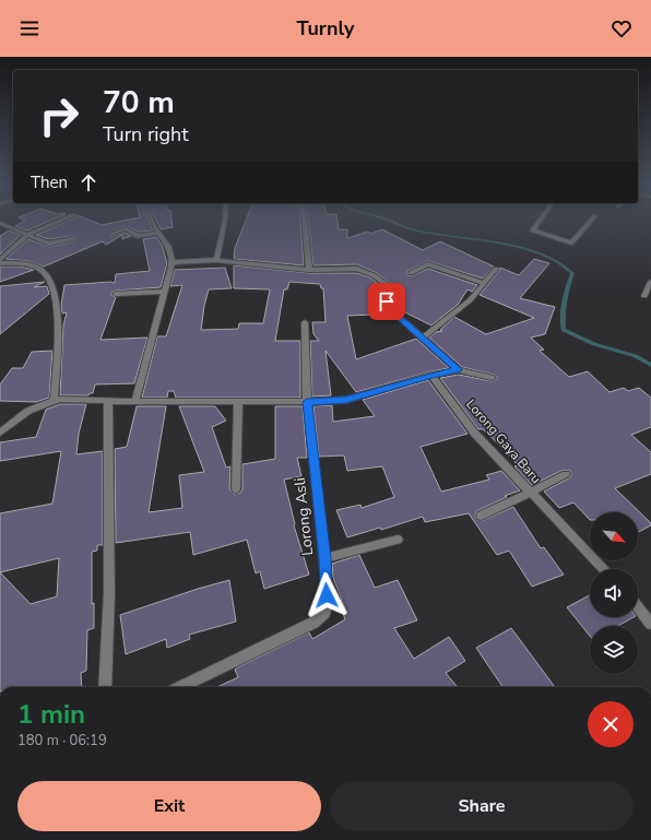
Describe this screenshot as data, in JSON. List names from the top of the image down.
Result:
{
  "streets": {
    "street": ["Lorong Gaya Baru", "Lorong Asli"]
  },
  "north": "bottom right",
  "page": {
    "header": "Turnly",
    "turn": ["70 m", "Turn right"],
    "then": "Then",
    "heading": ["1 min", "180 m · 06:19"],
    "buttons": ["Exit", "Share"]
  }
}
